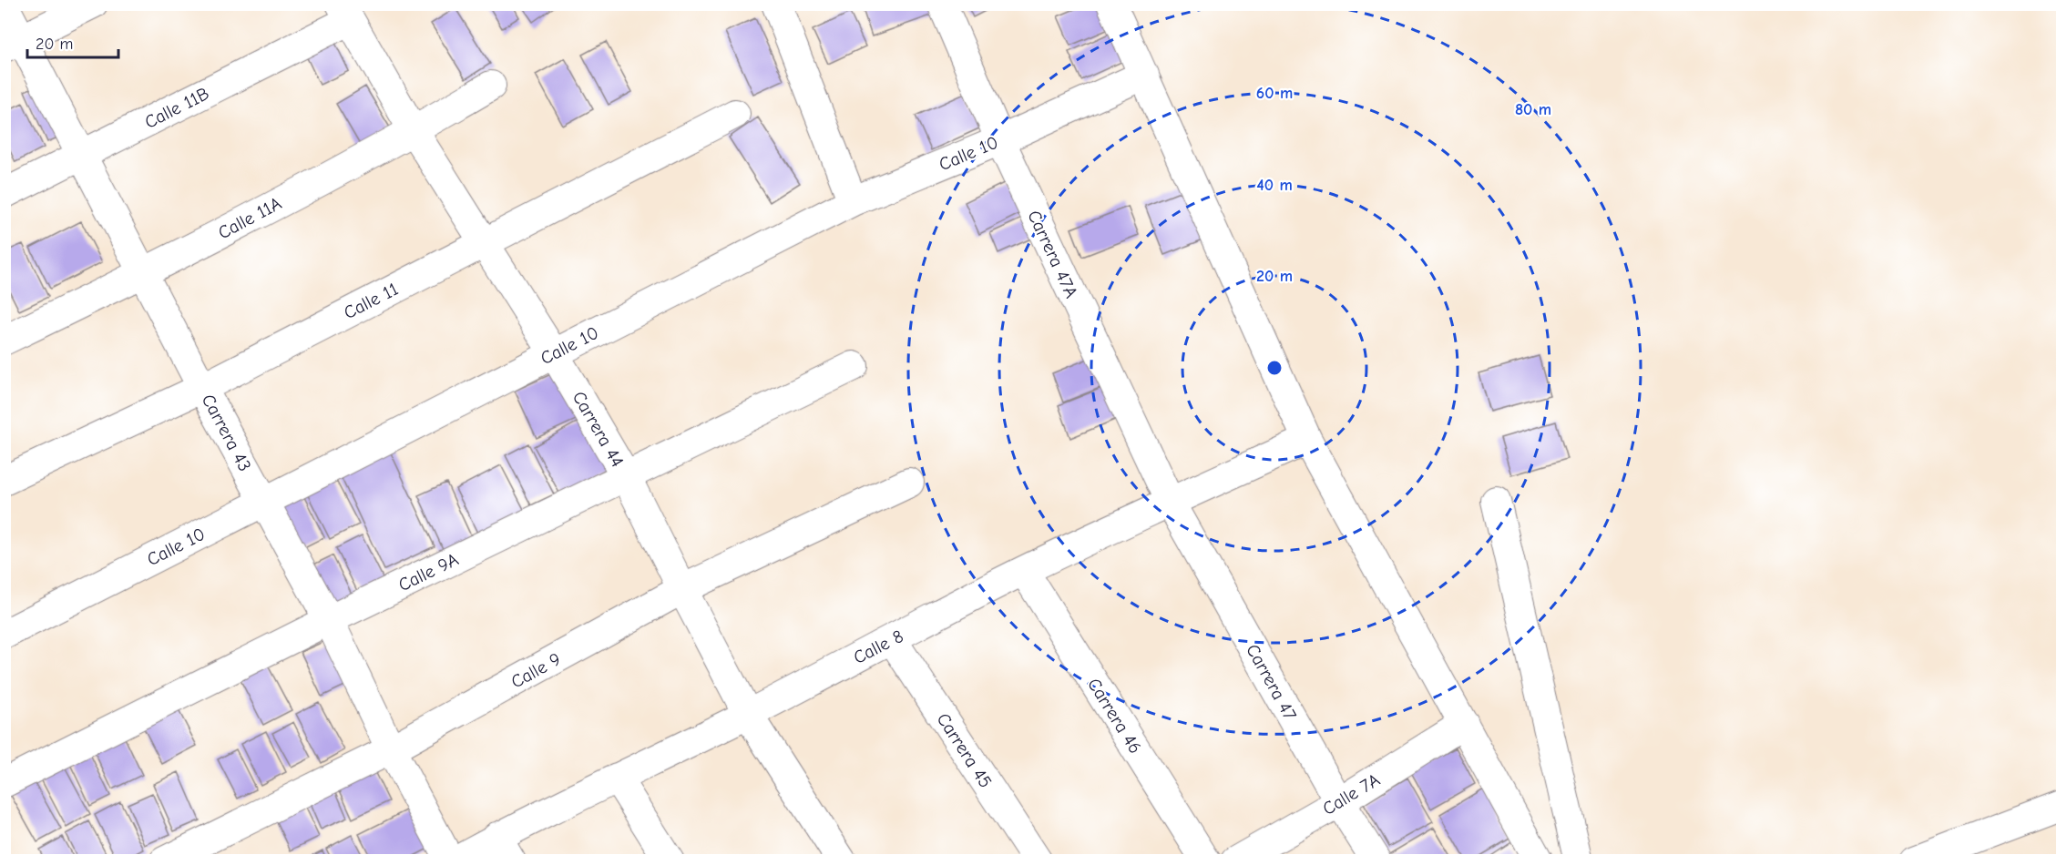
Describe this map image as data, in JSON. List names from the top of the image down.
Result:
{
  "streets": {
    "street": [
      "Calle 11B",
      "Calle 10",
      "Calle 11A",
      "Carrera 47A",
      "Calle 11",
      "Carrera 44",
      "Carrera 43",
      "Calle 9A",
      "Calle 8",
      "Calle 9",
      "Carrera 47",
      "Carrera 46",
      "Carrera 45",
      "Calle 7A"
    ]
  },
  "crossings": [
    ["Calle 11B", "Carrera 44"],
    ["Calle 11B", "Carrera 43"],
    ["Calle 10", "Carrera 47A"],
    ["Calle 10", "Carrera 44"],
    ["Calle 10", "Carrera 43"],
    ["Calle 11A", "Carrera 44"],
    ["Calle 11A", "Carrera 43"],
    ["Carrera 47A", "Calle 8"],
    ["Carrera 47A", "Carrera 47"],
    ["Calle 11", "Carrera 44"],
    ["Calle 11", "Carrera 43"],
    ["Carrera 44", "Calle 9A"],
    ["Carrera 44", "Calle 8"],
    ["Carrera 44", "Calle 9"],
    ["Carrera 43", "Calle 9A"],
    ["Carrera 43", "Calle 8"],
    ["Carrera 43", "Calle 9"],
    ["Calle 8", "Carrera 47"],
    ["Calle 8", "Carrera 46"],
    ["Calle 8", "Carrera 45"],
    ["Carrera 47", "Calle 7A"]
  ],
  "scale_bar": "20 m",
  "rings": [
    "60 m",
    "80 m",
    "40 m",
    "20 m"
  ]
}
